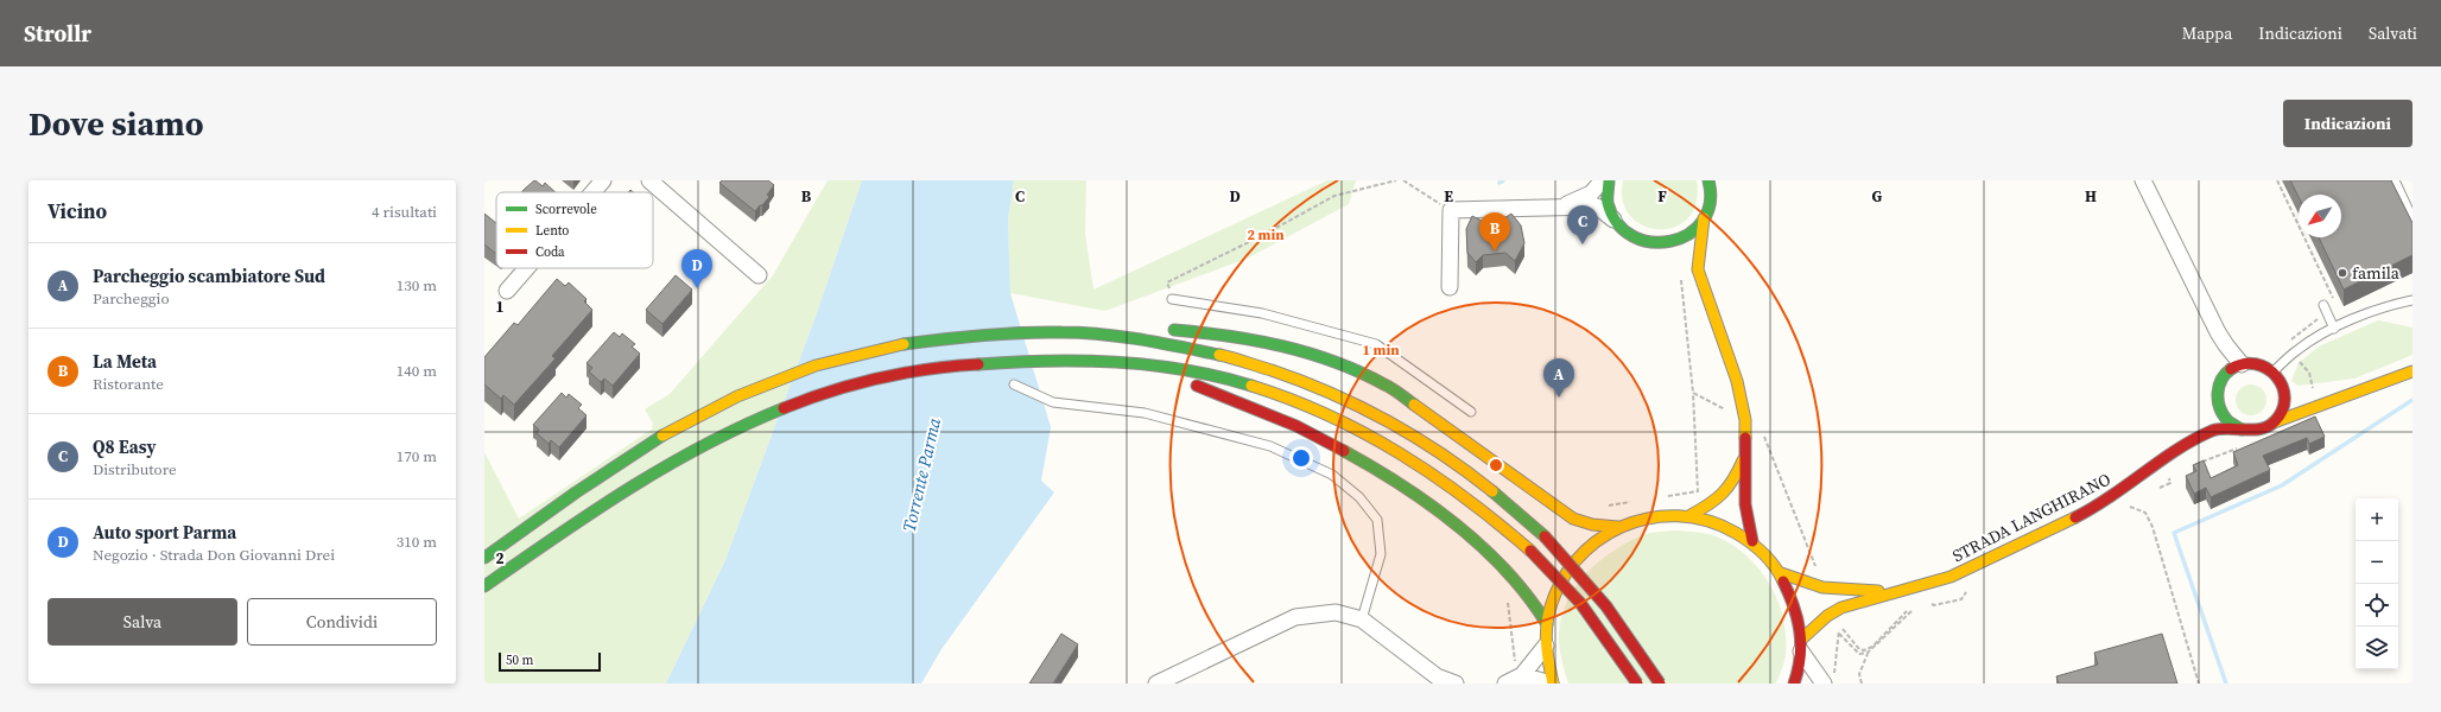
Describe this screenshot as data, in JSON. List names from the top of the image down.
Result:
{
  "streets": {
    "main road": ["STRADA LANGHIRANO"]
  },
  "water": ["Torrente Parma"],
  "places": ["famila"],
  "legend": ["Scorrevole", "Lento", "Coda"],
  "scale_bar": "50 m",
  "north": "bottom left",
  "page": {
    "header": "Strollr",
    "nav": ["Mappa", "Indicazioni", "Salvati"],
    "buttons": [
      "Indicazioni",
      ["Salva", "Condividi"]
    ],
    "title": "Dove siamo",
    "heading": ["Vicino", "4 risultati"],
    "pins": [
      "C",
      "B",
      "D",
      "A"
    ],
    "list": [
      {
        "mark": "A",
        "name": "Parcheggio scambiatore Sud",
        "note": "Parcheggio",
        "value": "130 m"
      },
      {
        "mark": "B",
        "name": "La Meta",
        "note": "Ristorante",
        "value": "140 m"
      },
      {
        "mark": "C",
        "name": "Q8 Easy",
        "note": "Distributore",
        "value": "170 m"
      },
      {
        "mark": "D",
        "name": "Auto sport Parma",
        "note": "Negozio · Strada Don Giovanni Drei",
        "value": "310 m"
      }
    ],
    "map_buttons": ["+", "−"],
    "scale": "50 m"
  },
  "grid": {
    "columns": [
      "B",
      "C",
      "D",
      "E",
      "F",
      "G",
      "H"
    ],
    "rows": ["1", "2"]
  },
  "rings": ["2 min", "1 min"]
}
